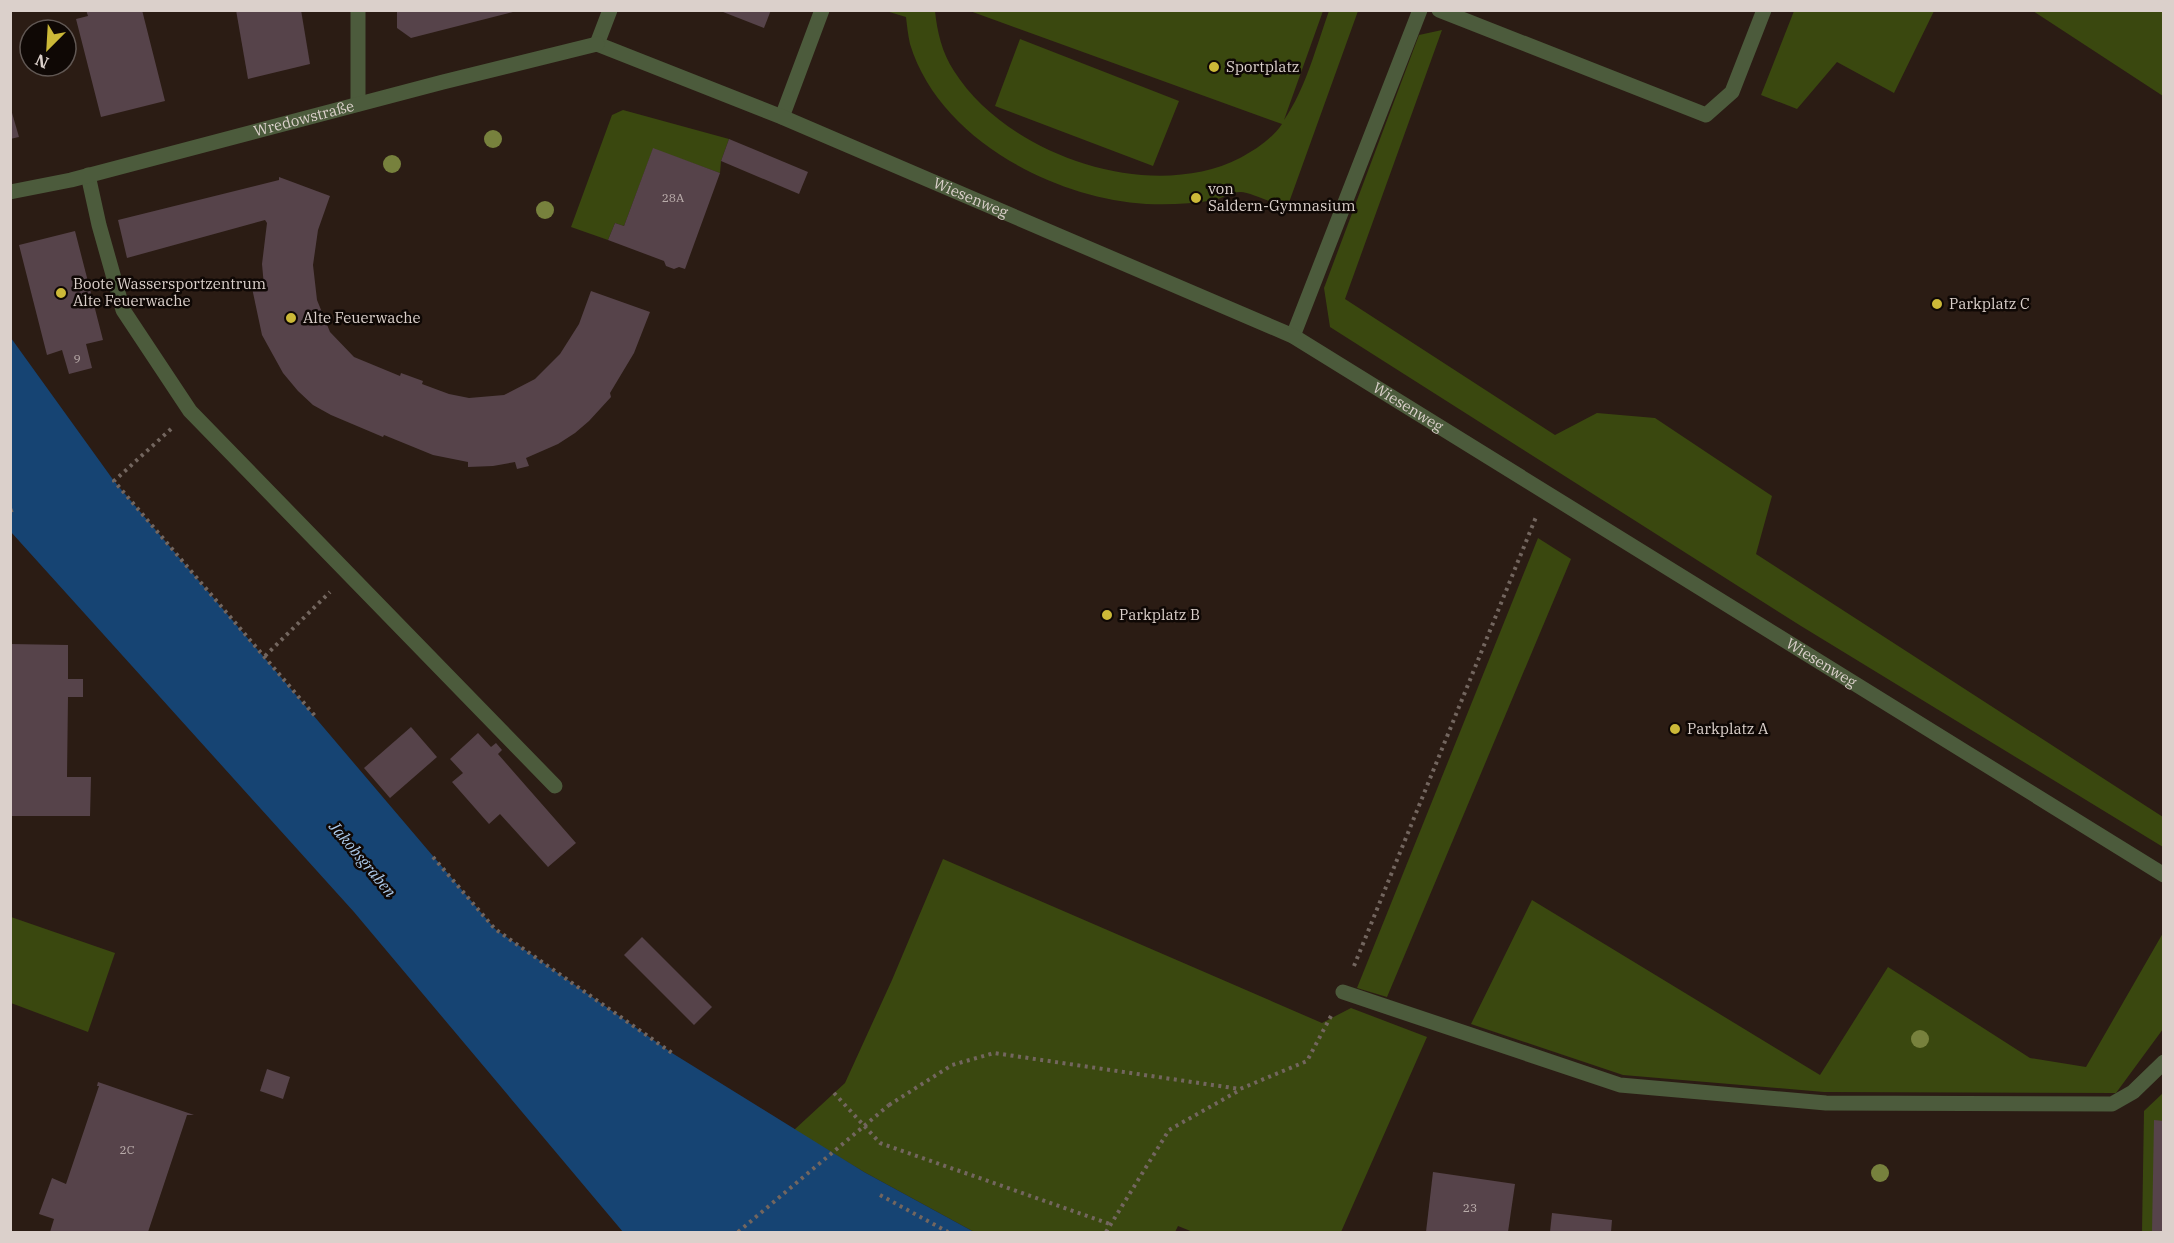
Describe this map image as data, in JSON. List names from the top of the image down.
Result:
{
  "streets": {
    "street": ["Wredowstraße", "Wiesenweg"]
  },
  "crossings": [
    ["Wredowstraße", "Wiesenweg"]
  ],
  "water": ["Jakobsgraben"],
  "places": [
    "Sportplatz",
    "von Saldern-Gymnasium",
    "Boote Wassersportzentrum Alte Feuerwache",
    "Parkplatz C",
    "Alte Feuerwache",
    "Parkplatz B",
    "Parkplatz A"
  ],
  "house_numbers": [
    "28A",
    "9",
    "2C",
    "23"
  ],
  "north": "bottom left"
}
